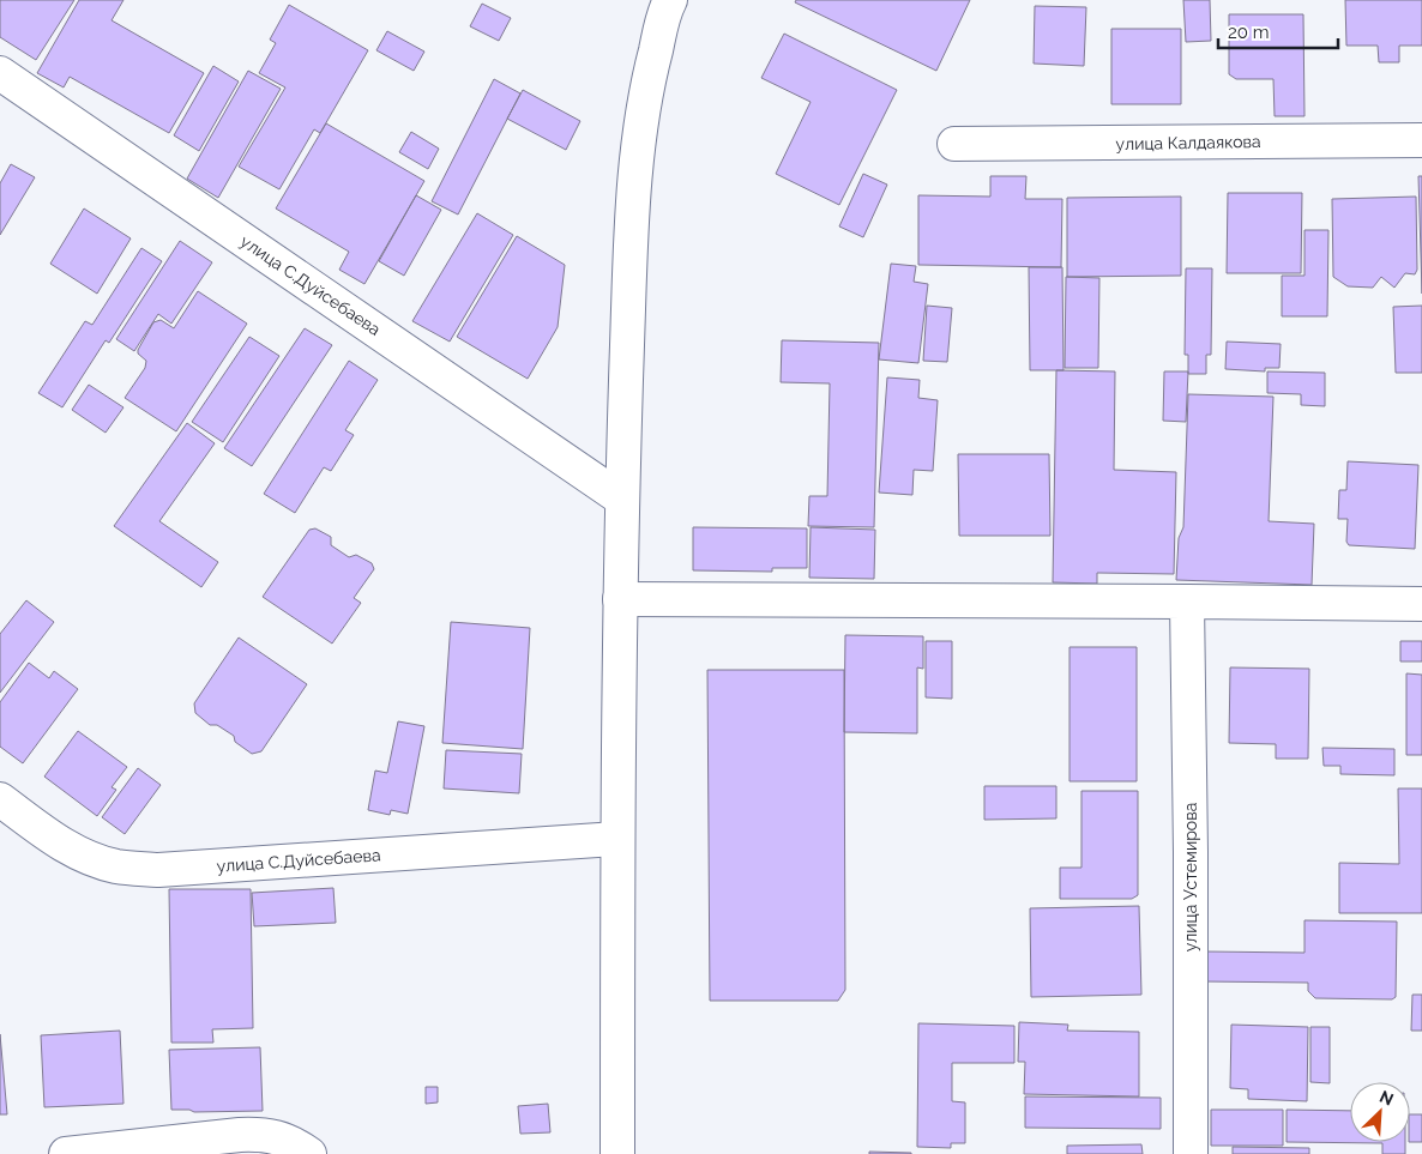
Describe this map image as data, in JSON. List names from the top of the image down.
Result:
{
  "streets": {
    "street": ["улица Калдаякова", "улица С.Дуйсебаева", "улица Устемирова"]
  },
  "scale_bar": "20 m",
  "north": "top right"
}
